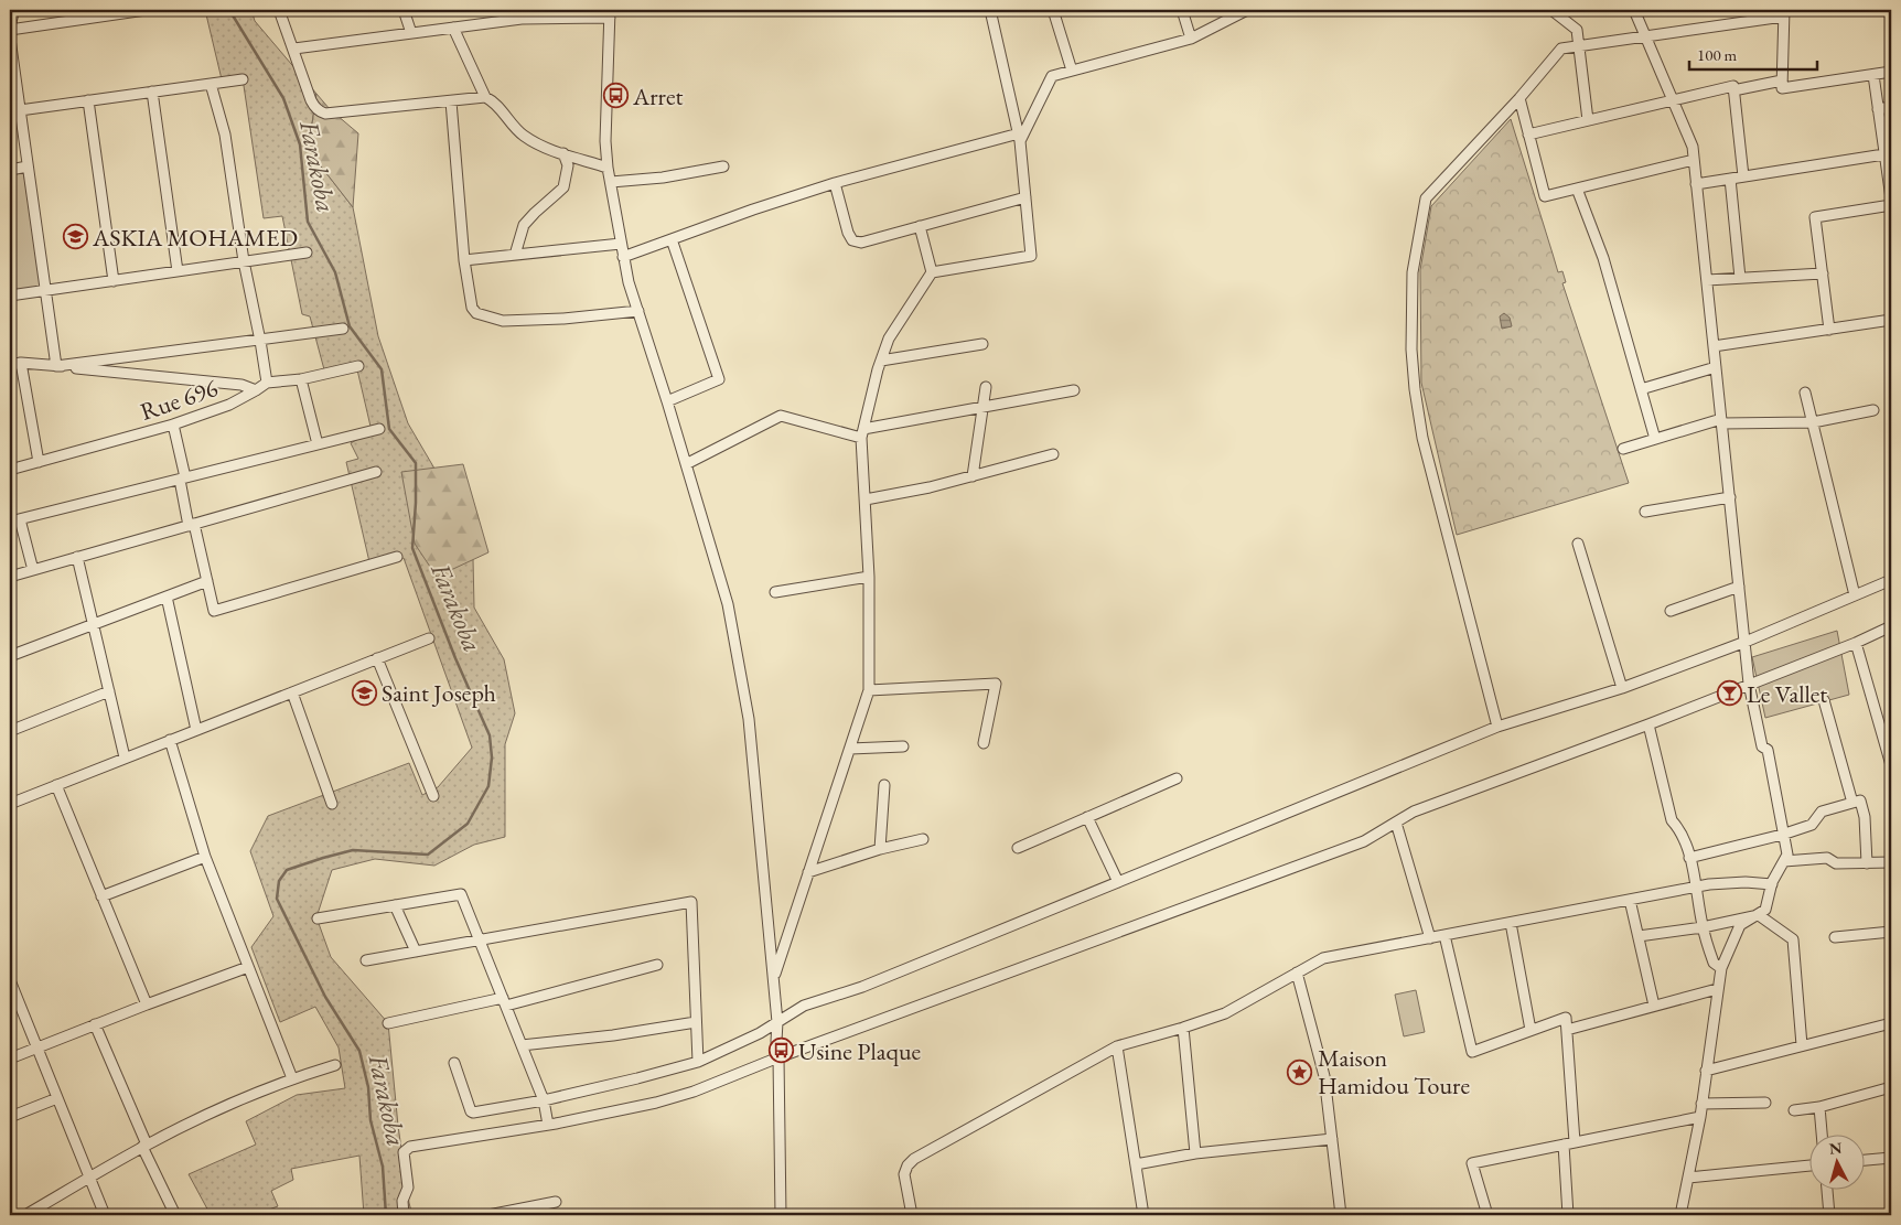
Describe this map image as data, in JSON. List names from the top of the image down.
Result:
{
  "streets": {
    "street": ["Rue 696"]
  },
  "water": ["Farakoba"],
  "places": {
    "bus stop": ["Arret", "Usine Plaque"],
    "school or university": ["ASKIA MOHAMED", "Saint Joseph"],
    "bar": ["Le Vallet"],
    "place": ["Maison Hamidou Toure"]
  },
  "scale_bar": "100 m",
  "north": "top"
}
